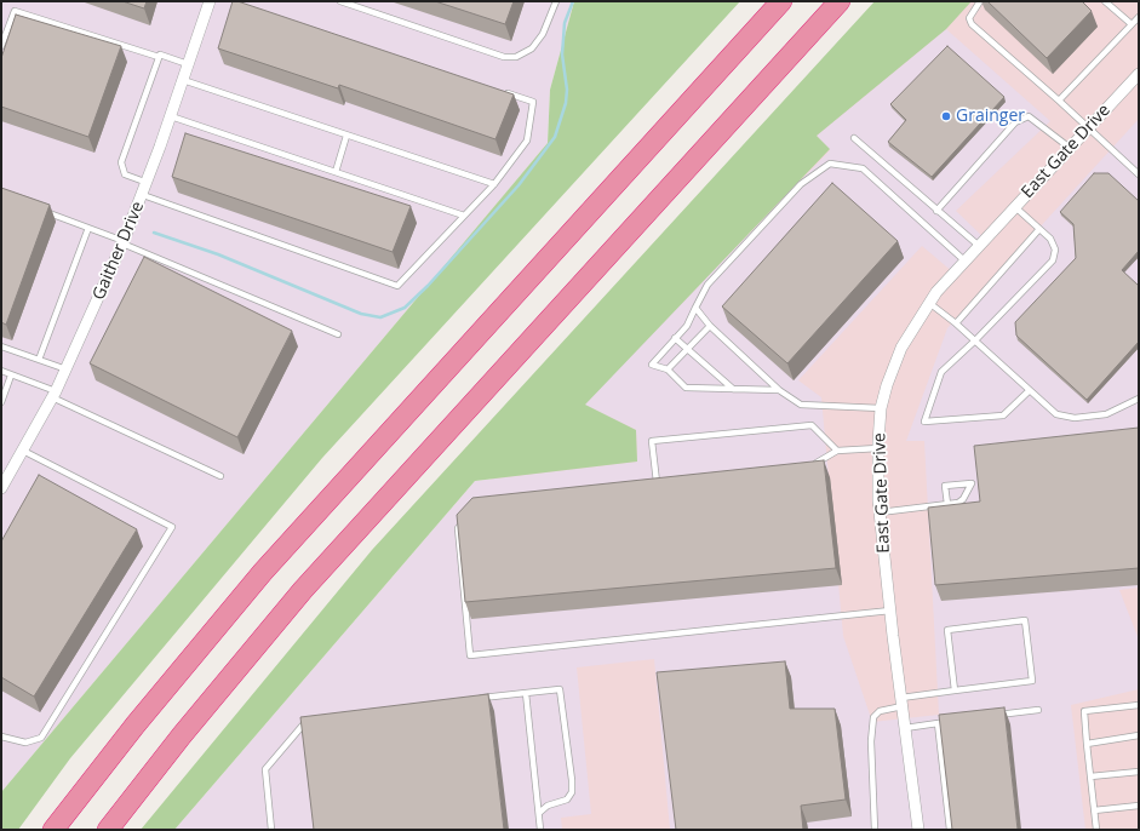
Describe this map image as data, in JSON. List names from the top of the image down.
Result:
{
  "streets": {
    "street": ["East Gate Drive", "Gaither Drive"]
  },
  "places": ["Grainger"]
}
